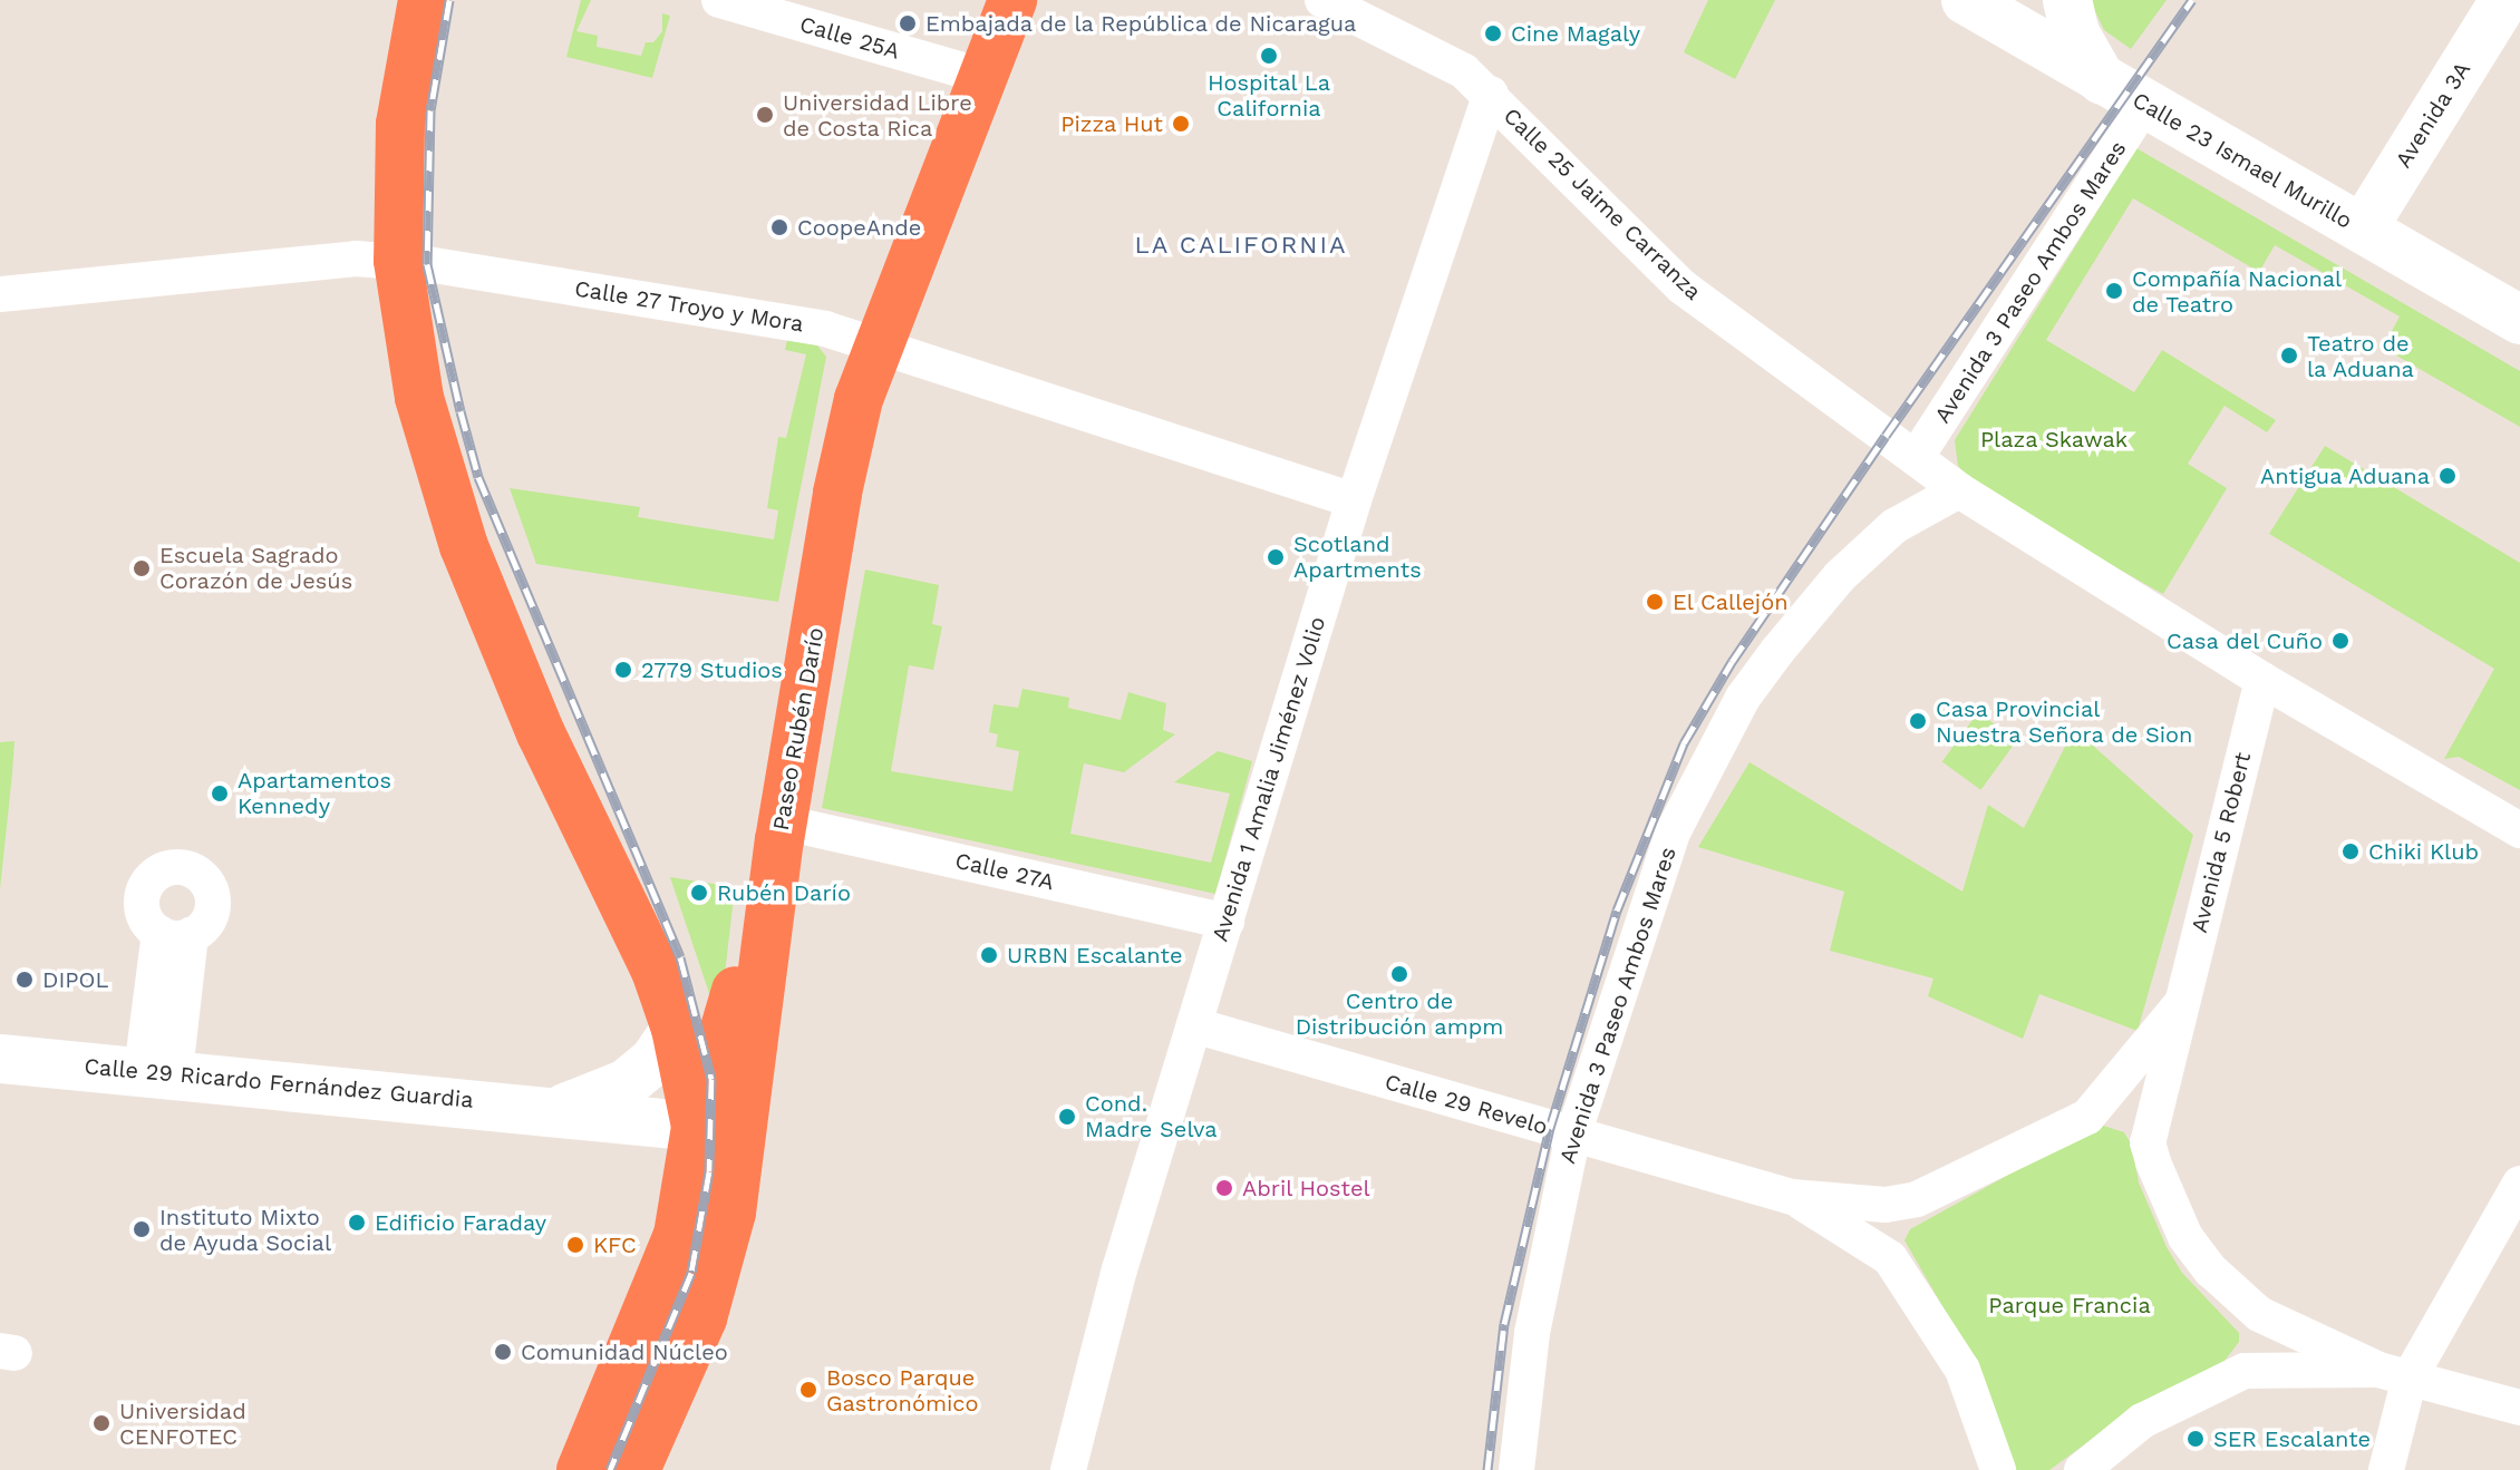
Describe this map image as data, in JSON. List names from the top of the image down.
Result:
{
  "streets": {
    "highway": ["Paseo Rubén Darío"],
    "street": [
      "Calle 25A",
      "Avenida 3A",
      "Calle 23 Ismael Murillo",
      "Calle 25 Jaime Carranza",
      "Avenida 3 Paseo Ambos Mares",
      "Calle 27 Troyo y Mora",
      "Avenida 1 Amalia Jiménez Volio",
      "Avenida 5 Robert",
      "Calle 27A",
      "Calle 29 Ricardo Fernández Guardia",
      "Calle 29 Revelo"
    ]
  },
  "crossings": [
    ["Calle 25A", "Paseo Rubén Darío"],
    ["Avenida 3A", "Calle 23 Ismael Murillo"],
    ["Calle 23 Ismael Murillo", "Avenida 3 Paseo Ambos Mares"],
    ["Calle 25 Jaime Carranza", "Avenida 3 Paseo Ambos Mares"],
    ["Calle 25 Jaime Carranza", "Avenida 1 Amalia Jiménez Volio"],
    ["Calle 25 Jaime Carranza", "Avenida 5 Robert"],
    ["Avenida 3 Paseo Ambos Mares", "Calle 29 Revelo"],
    ["Calle 27 Troyo y Mora", "Paseo Rubén Darío"],
    ["Calle 27 Troyo y Mora", "Avenida 1 Amalia Jiménez Volio"],
    ["Paseo Rubén Darío", "Calle 27A"],
    ["Avenida 1 Amalia Jiménez Volio", "Calle 27A"],
    ["Avenida 1 Amalia Jiménez Volio", "Calle 29 Revelo"],
    ["Avenida 5 Robert", "Calle 29 Revelo"]
  ],
  "districts": ["LA CALIFORNIA"],
  "parks": ["Plaza Skawak", "Parque Francia"],
  "places": [
    "Embajada de la República de Nicaragua",
    "Cine Magaly",
    "Hospital La California",
    "Universidad Libre de Costa Rica",
    "Pizza Hut",
    "CoopeAnde",
    "Compañía Nacional de Teatro",
    "Teatro de la Aduana",
    "Antigua Aduana",
    "Scotland Apartments",
    "Escuela Sagrado Corazón de Jesús",
    "El Callejón",
    "Casa del Cuño",
    "2779 Studios",
    "Casa Provincial Nuestra Señora de Sion",
    "Apartamentos Kennedy",
    "Chiki Klub",
    "Rubén Darío",
    "URBN Escalante",
    "Centro de Distribución ampm",
    "DIPOL",
    "Cond. Madre Selva",
    "Abril Hostel",
    "Edificio Faraday",
    "Instituto Mixto de Ayuda Social",
    "KFC",
    "Comunidad Núcleo",
    "Bosco Parque Gastronómico",
    "Universidad CENFOTEC",
    "SER Escalante"
  ]
}
